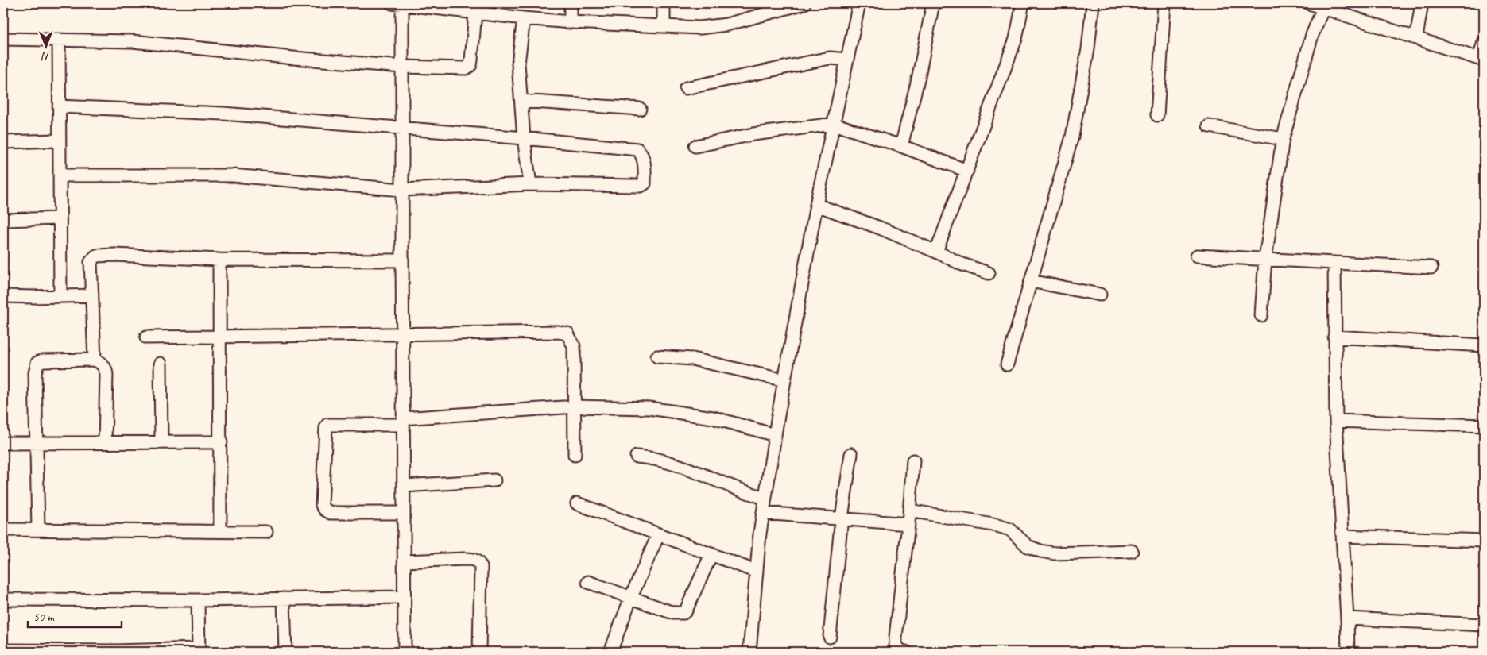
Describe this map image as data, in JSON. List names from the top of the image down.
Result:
{
  "scale_bar": "50 m",
  "north": "bottom"
}
